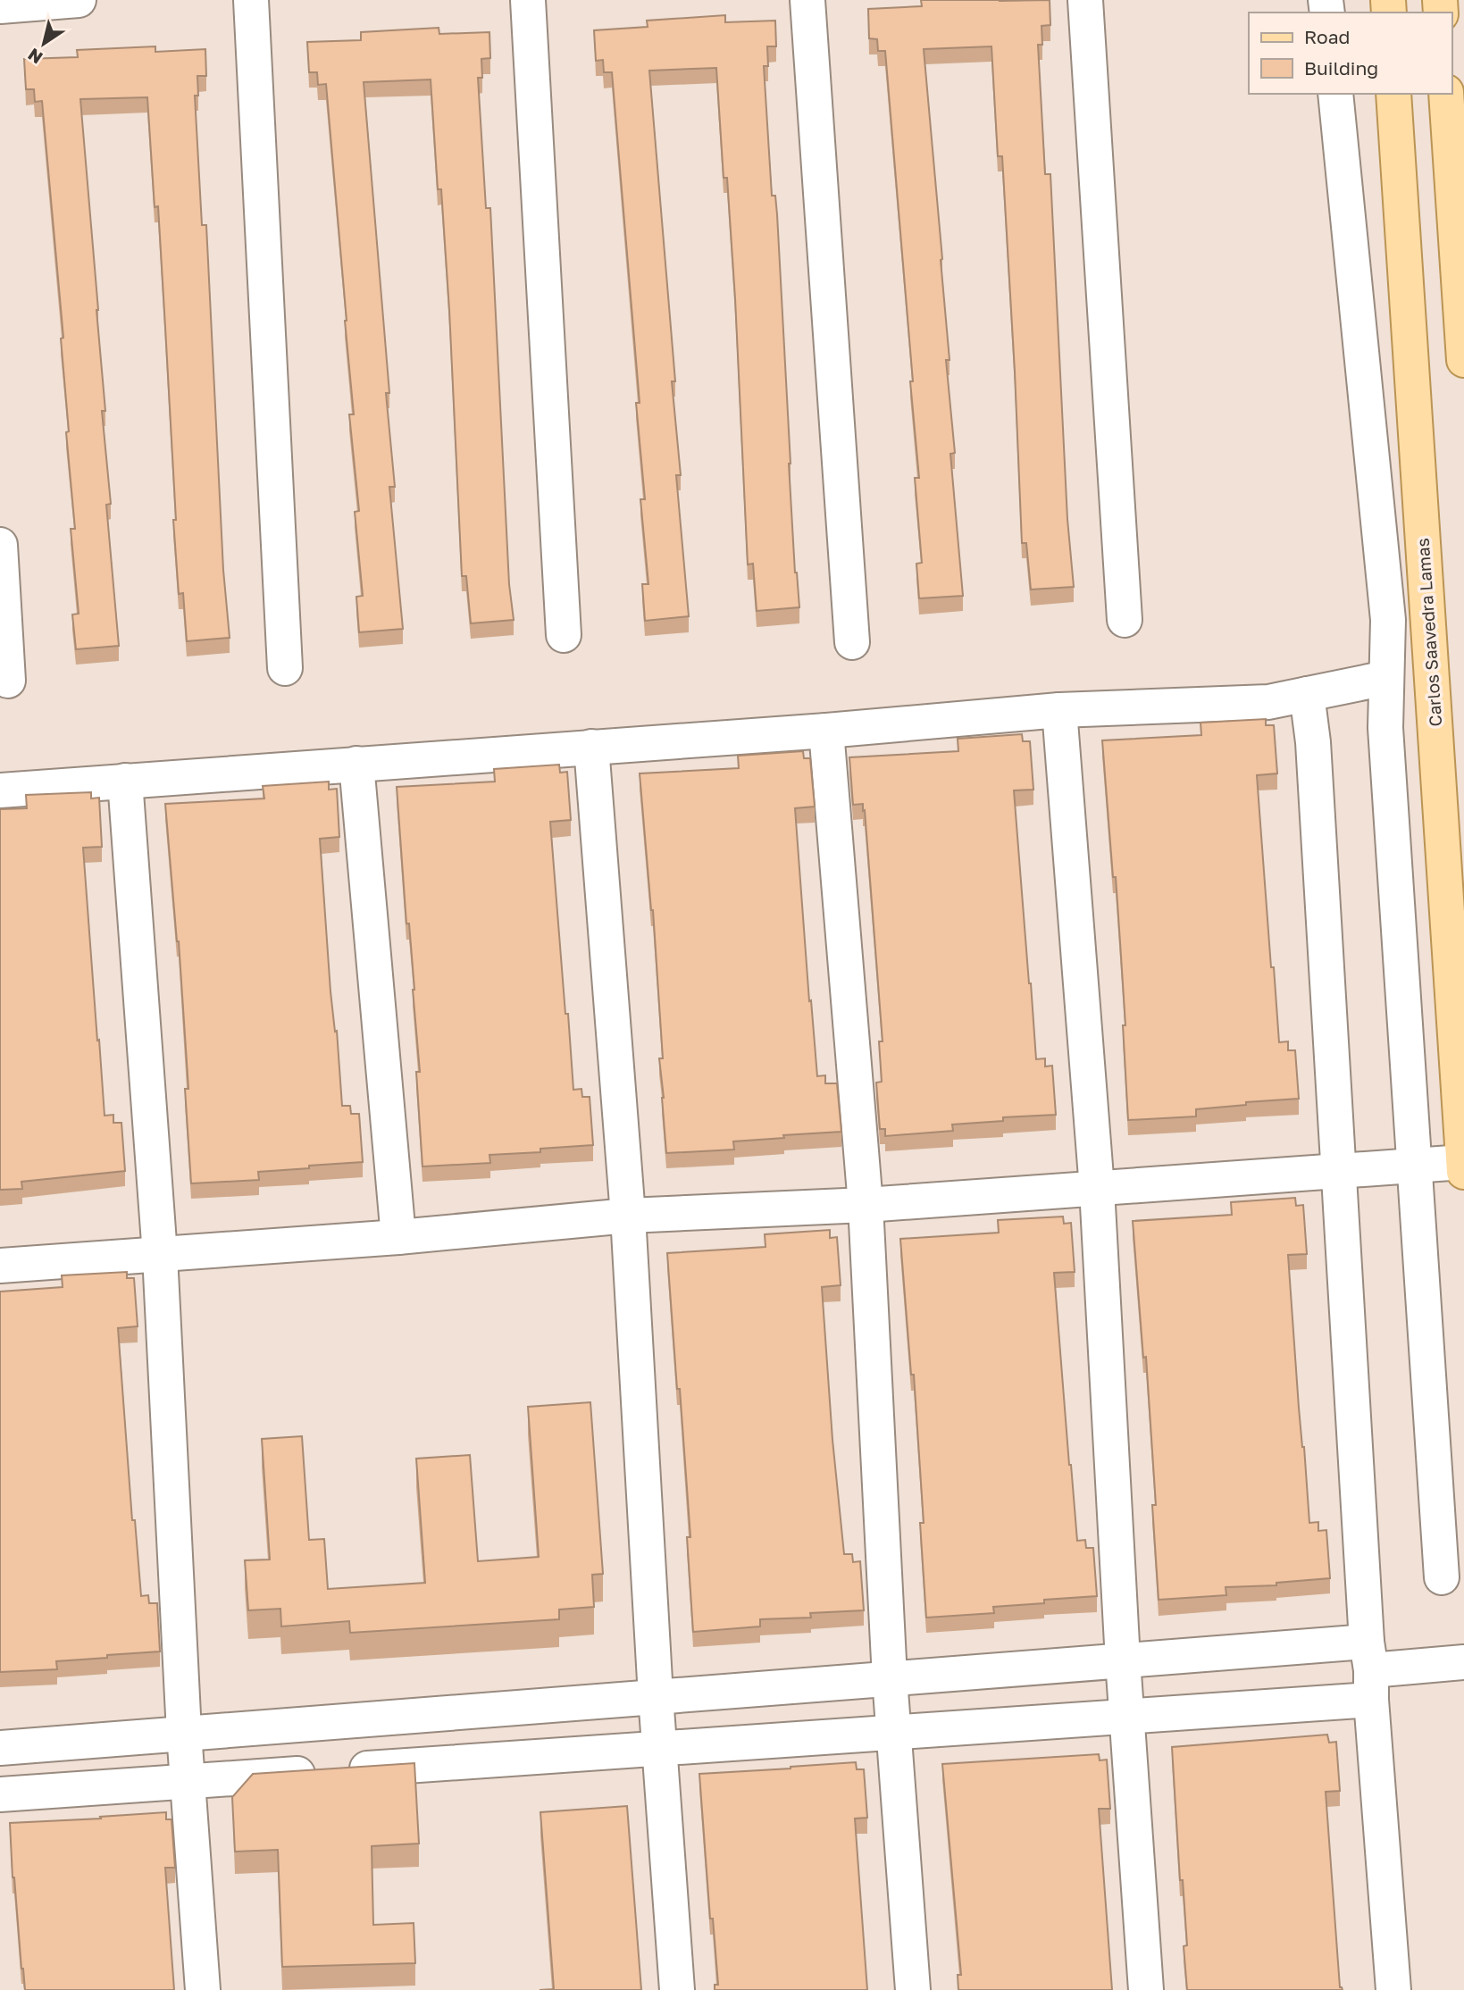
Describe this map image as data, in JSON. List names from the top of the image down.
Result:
{
  "streets": {
    "main road": ["Carlos Saavedra Lamas"]
  },
  "legend": ["Road", "Building"],
  "north": "bottom left"
}
